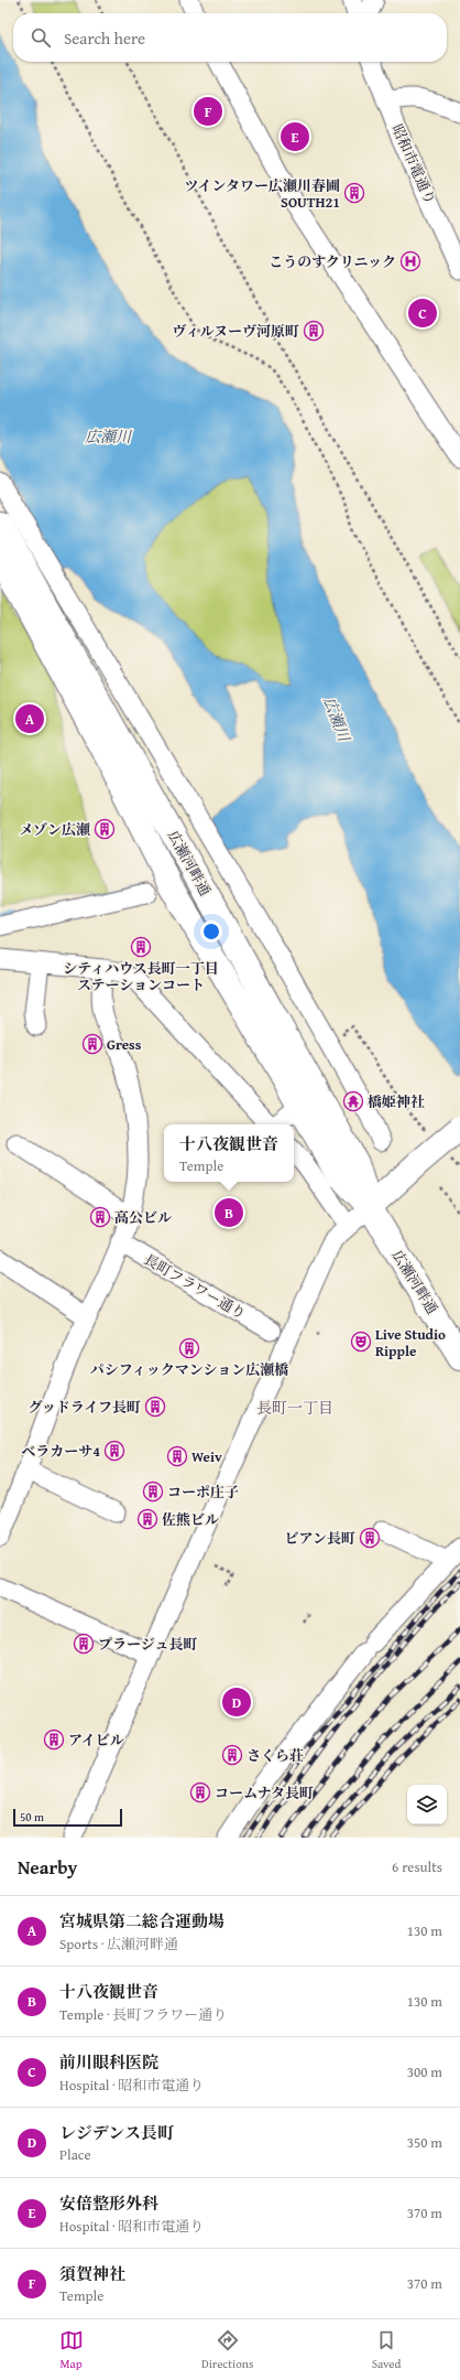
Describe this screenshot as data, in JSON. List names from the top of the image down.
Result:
{
  "streets": {
    "main road": ["広瀬河畔通"],
    "street": ["昭和市電通り", "長町フラワー通り"]
  },
  "districts": ["長町一丁目"],
  "water": ["広瀬川"],
  "places": {
    "building": [
      "ツインタワー広瀬川春圃 SOUTH21",
      "ヴィルヌーヴ河原町",
      "メゾン広瀬",
      "シティハウス長町一丁目 ステーションコート",
      "Gress",
      "高公ビル",
      "パシフィックマンション広瀬橋",
      "グッドライフ長町",
      "ベラカーサ4",
      "Weiv",
      "コーポ庄子",
      "佐熊ビル",
      "ビアン長町",
      "プラージュ長町",
      "アイビル",
      "さくら荘",
      "コームナタ長町"
    ],
    "hospital": ["こうのすクリニック"],
    "temple": ["橋姫神社"],
    "theatre": ["Live Studio Ripple"]
  },
  "scale_bar": "50 m",
  "page": {
    "search": "Search here",
    "pins": [
      "F",
      "E",
      "C",
      "A",
      "B",
      "D"
    ],
    "popup": ["十八夜観世音", "Temple"],
    "scale": "50 m",
    "heading": ["Nearby", "6 results"],
    "list": [
      {
        "mark": "A",
        "name": "宮城県第二総合運動場",
        "note": "Sports · 広瀬河畔通",
        "value": "130 m"
      },
      {
        "mark": "B",
        "name": "十八夜観世音",
        "note": "Temple · 長町フラワー通り",
        "value": "130 m"
      },
      {
        "mark": "C",
        "name": "前川眼科医院",
        "note": "Hospital · 昭和市電通り",
        "value": "300 m"
      },
      {
        "mark": "D",
        "name": "レジデンス長町",
        "note": "Place",
        "value": "350 m"
      },
      {
        "mark": "E",
        "name": "安倍整形外科",
        "note": "Hospital · 昭和市電通り",
        "value": "370 m"
      },
      {
        "mark": "F",
        "name": "須賀神社",
        "note": "Temple",
        "value": "370 m"
      }
    ],
    "nav": ["Map", "Directions", "Saved"]
  }
}
